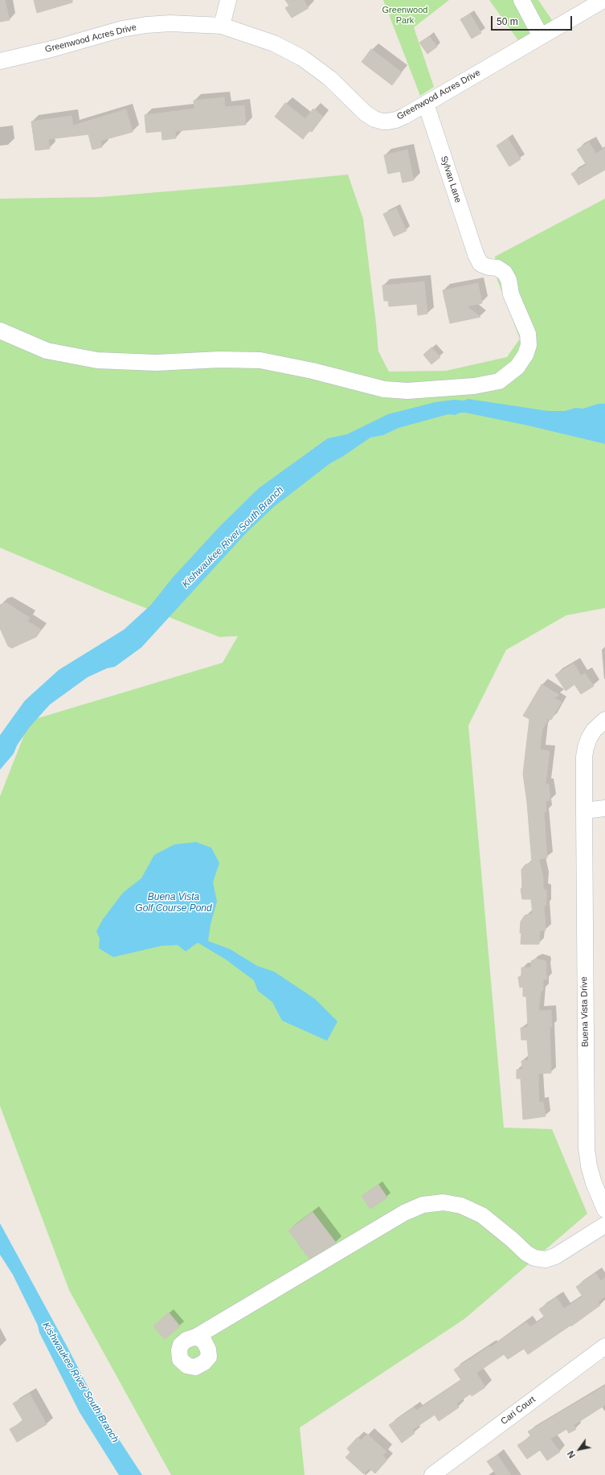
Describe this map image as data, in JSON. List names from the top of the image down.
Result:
{
  "streets": {
    "street": [
      "Greenwood Acres Drive",
      "Sylvan Lane",
      "Buena Vista Drive",
      "Cari Court"
    ]
  },
  "crossings": [
    ["Greenwood Acres Drive", "Sylvan Lane"]
  ],
  "water": ["Kishwaukee River South Branch", "Buena Vista Golf Course Pond"],
  "parks": ["Greenwood Park"],
  "scale_bar": "50 m",
  "north": "bottom left"
}
